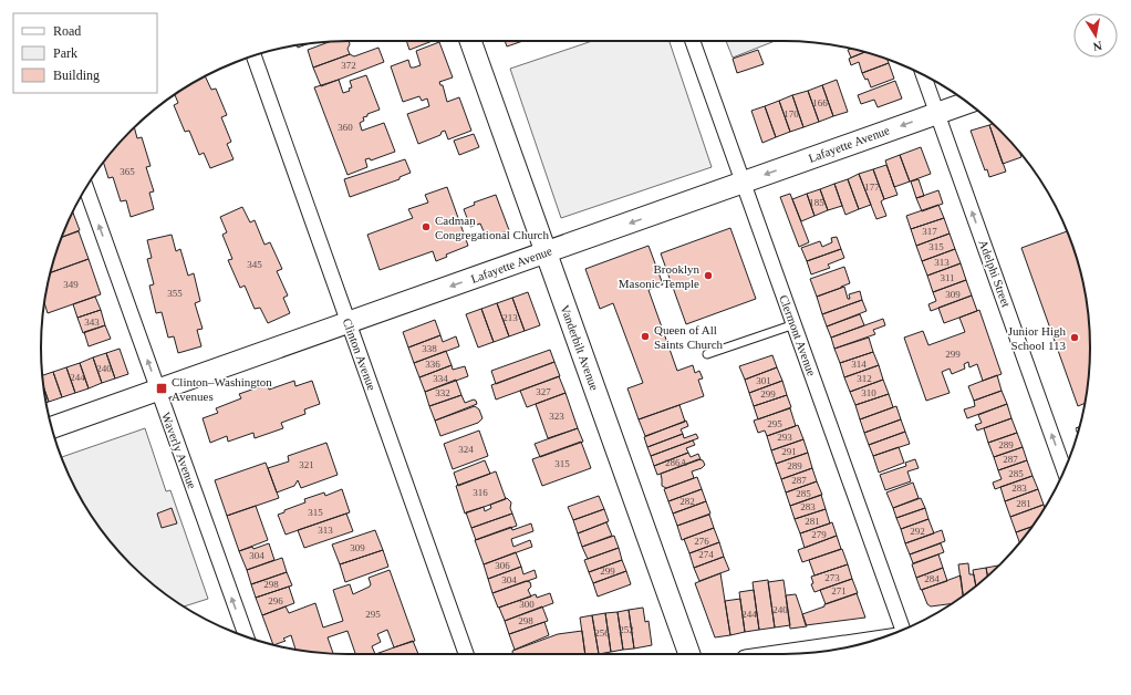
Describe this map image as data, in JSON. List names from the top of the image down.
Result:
{
  "streets": {
    "main road": ["Lafayette Avenue", "Vanderbilt Avenue"],
    "street": [
      "Adelphi Street",
      "Clermont Avenue",
      "Clinton Avenue",
      "Waverly Avenue"
    ]
  },
  "crossings": [
    ["Lafayette Avenue", "Adelphi Street"],
    ["Lafayette Avenue", "Clermont Avenue"],
    ["Lafayette Avenue", "Vanderbilt Avenue"],
    ["Lafayette Avenue", "Clinton Avenue"],
    ["Lafayette Avenue", "Waverly Avenue"]
  ],
  "one_way": ["Lafayette Avenue", "Adelphi Street", "Waverly Avenue"],
  "places": {
    "other": [
      "Cadman Congregational Church",
      "Brooklyn Masonic Temple",
      "Queen of All Saints Church",
      "Junior High School 113"
    ],
    "transit": ["Clinton–Washington Avenues"]
  },
  "house_numbers": [
    "372",
    "166",
    "170",
    "360",
    "365",
    "177",
    "185",
    "317",
    "315",
    "313",
    "345",
    "311",
    "349",
    "355",
    "309",
    "213",
    "343",
    "338",
    "299",
    "336",
    "314",
    "240",
    "244",
    "334",
    "312",
    "301",
    "327",
    "332",
    "310",
    "299",
    "323",
    "295",
    "293",
    "289",
    "324",
    "291",
    "287",
    "286A",
    "315",
    "321",
    "289",
    "285",
    "287",
    "283",
    "316",
    "285",
    "282",
    "281",
    "283",
    "315",
    "281",
    "313",
    "292",
    "279",
    "276",
    "309",
    "274",
    "304",
    "306",
    "299",
    "273",
    "284",
    "304",
    "298",
    "271",
    "296",
    "300",
    "240",
    "295",
    "244",
    "298",
    "252",
    "256"
  ],
  "legend": ["Road", "Park", "Building"],
  "north": "bottom"
}
